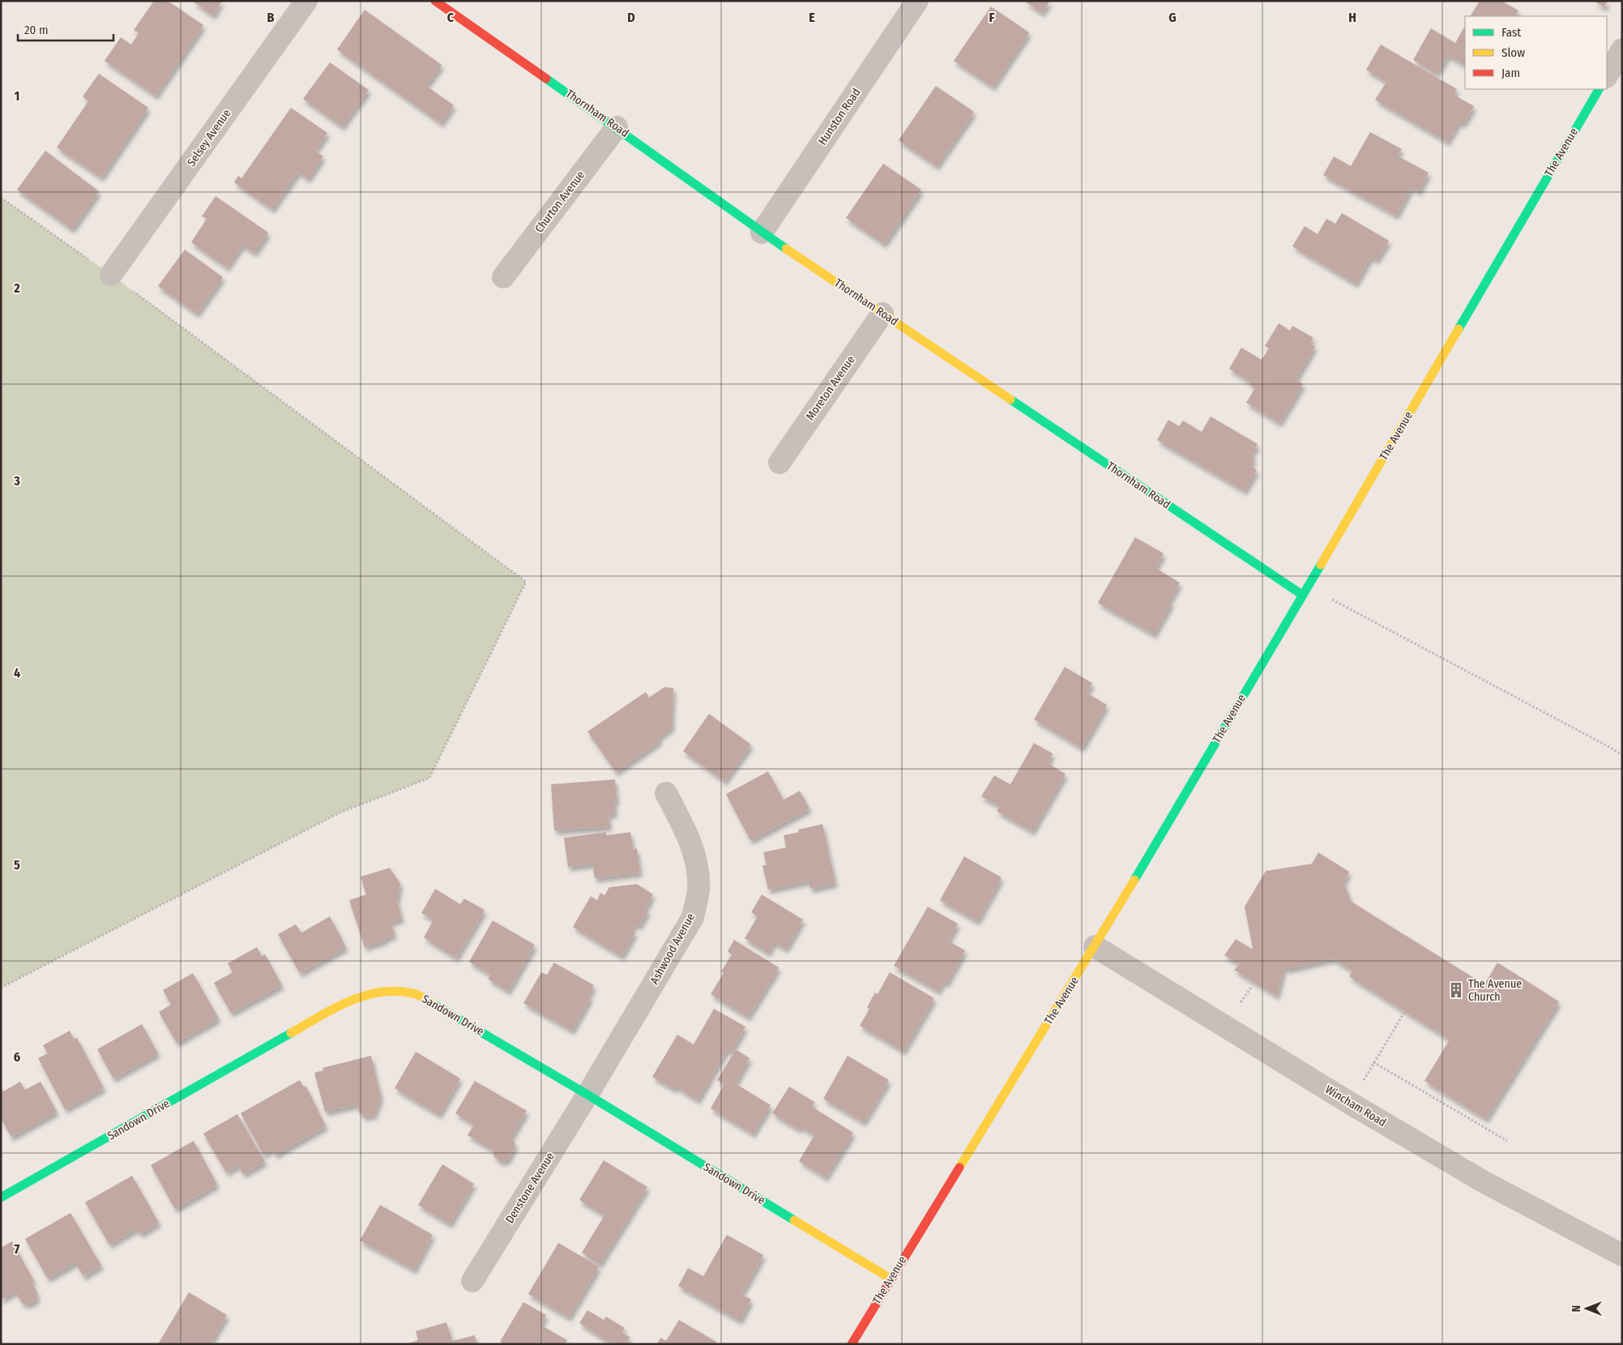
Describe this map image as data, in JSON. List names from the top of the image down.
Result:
{
  "streets": {
    "street": [
      "Thornham Road",
      "Hunston Road",
      "Selsey Avenue",
      "The Avenue",
      "Churton Avenue",
      "Moreton Avenue",
      "Ashwood Avenue",
      "Sandown Drive",
      "Wincham Road",
      "Denstone Avenue"
    ]
  },
  "crossings": [
    ["Thornham Road", "Hunston Road"],
    ["Thornham Road", "The Avenue"],
    ["Thornham Road", "Churton Avenue"],
    ["Thornham Road", "Moreton Avenue"],
    ["The Avenue", "Sandown Drive"],
    ["The Avenue", "Wincham Road"],
    ["Ashwood Avenue", "Sandown Drive"],
    ["Ashwood Avenue", "Denstone Avenue"],
    ["Sandown Drive", "Denstone Avenue"]
  ],
  "places": {
    "building": ["The Avenue Church"]
  },
  "legend": ["Fast", "Slow", "Jam"],
  "scale_bar": "20 m",
  "north": "left",
  "grid": {
    "columns": [
      "B",
      "C",
      "D",
      "E",
      "F",
      "G",
      "H"
    ],
    "rows": [
      "1",
      "2",
      "3",
      "4",
      "5",
      "6",
      "7"
    ]
  }
}
